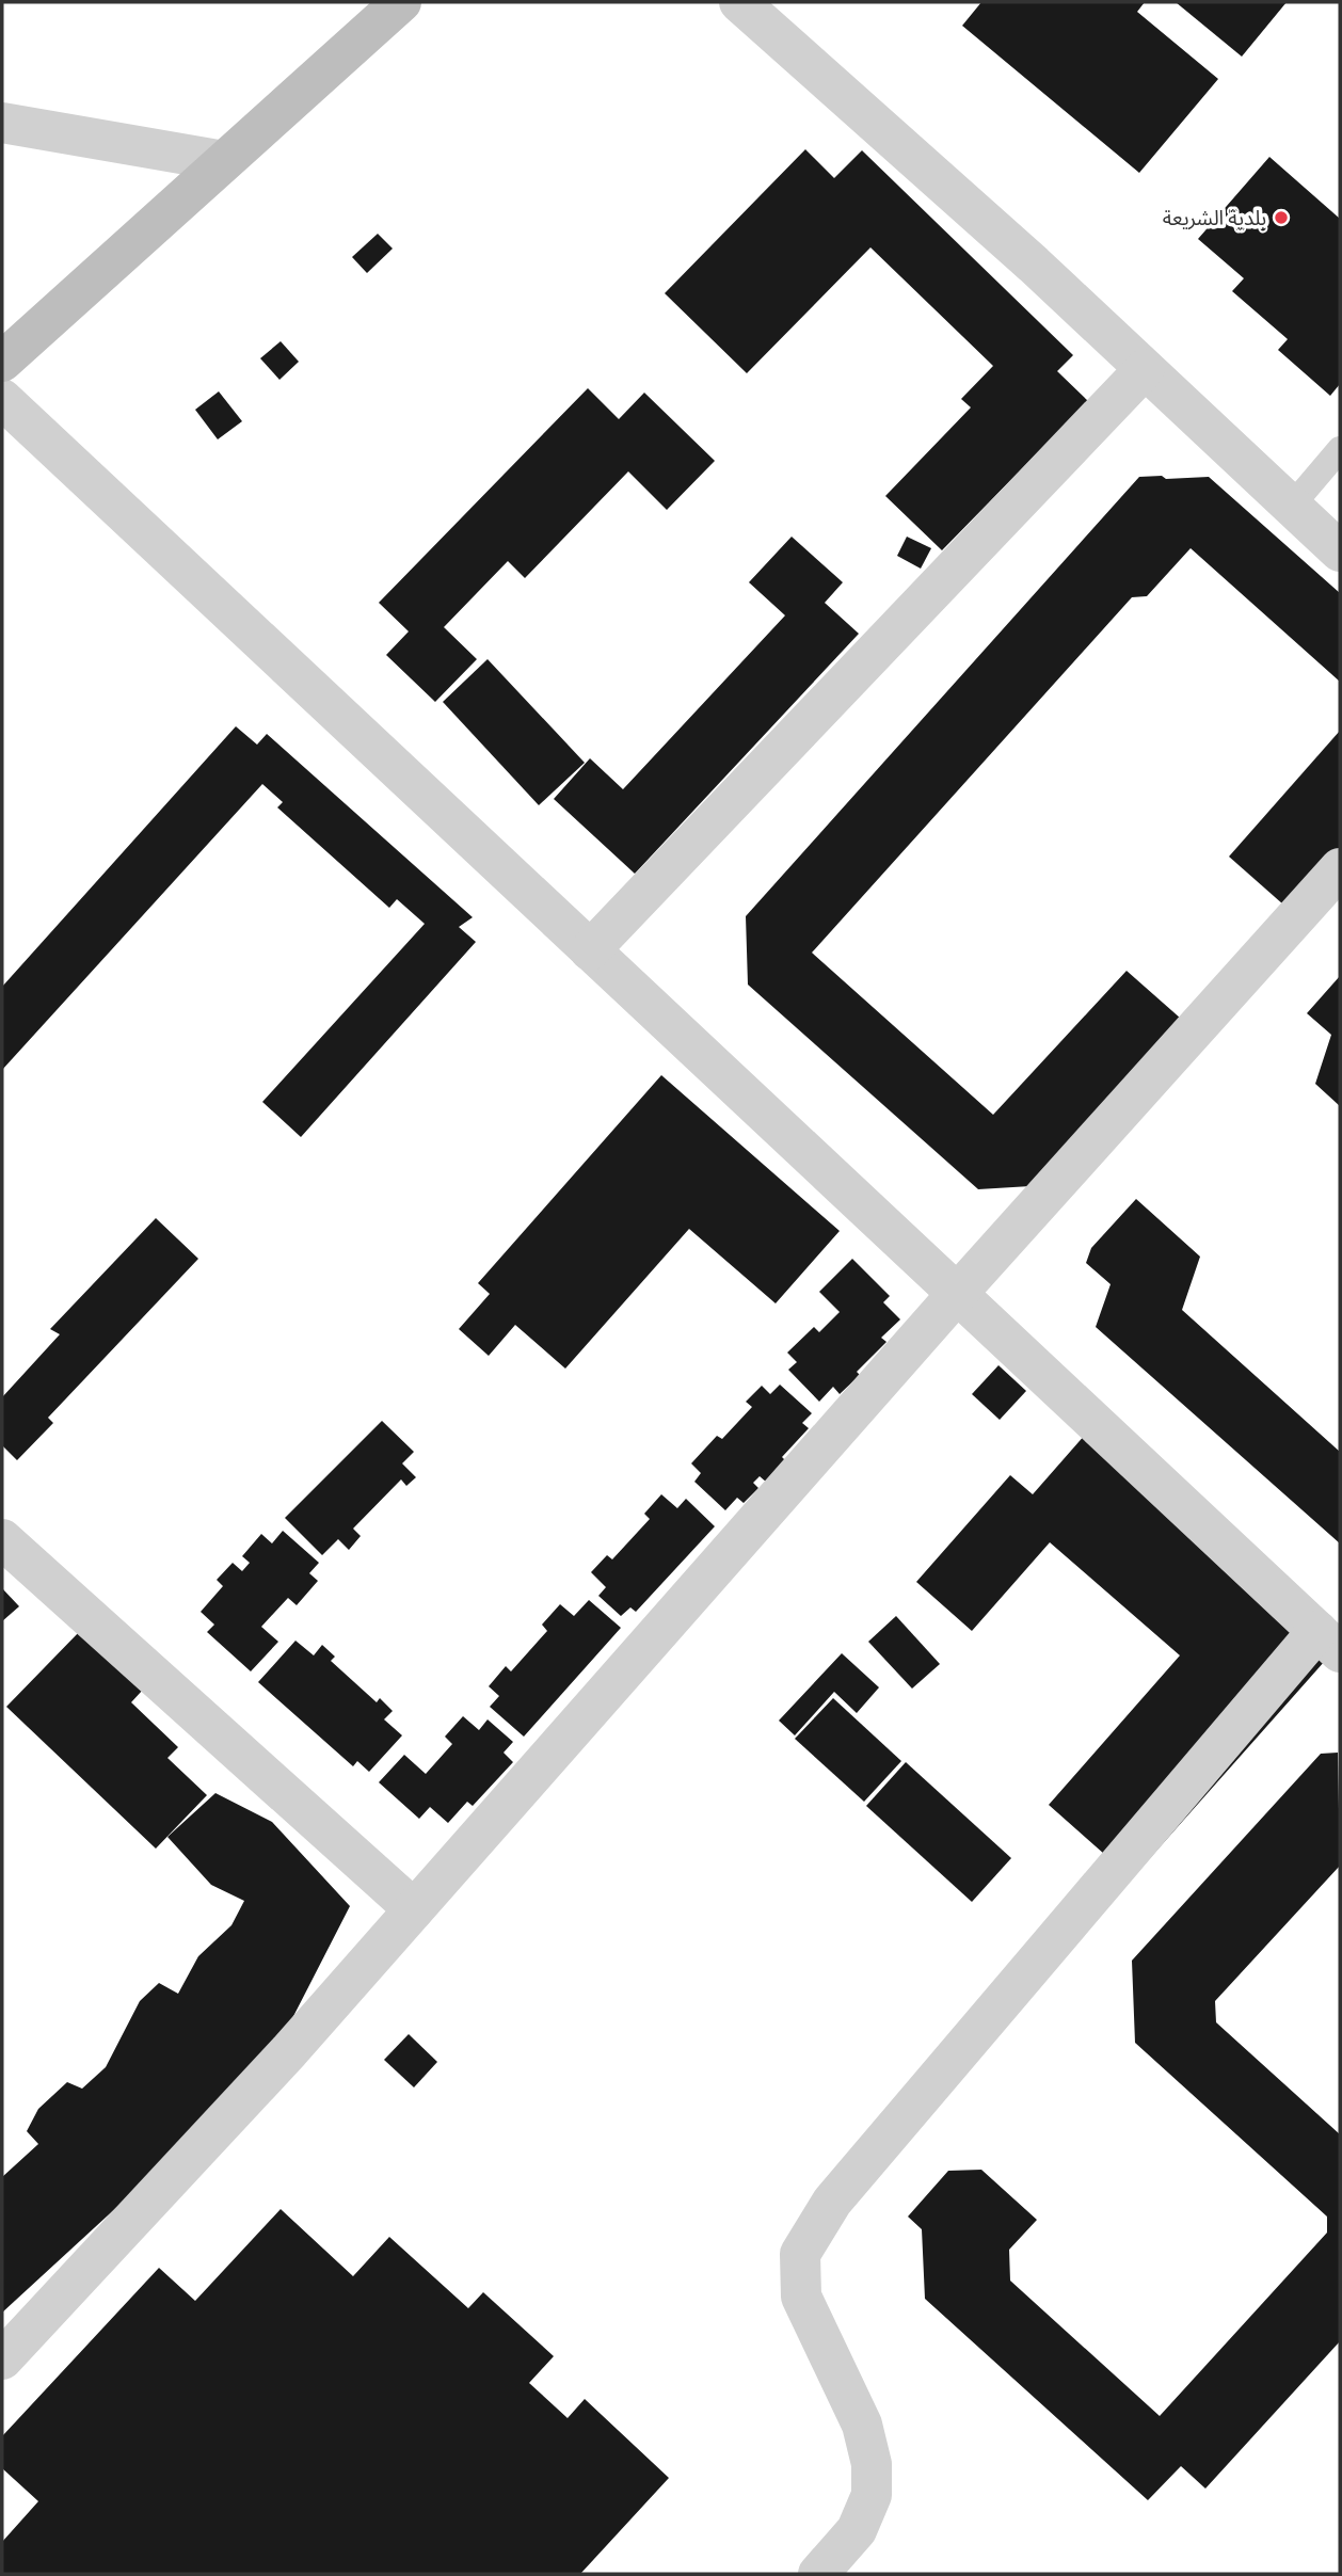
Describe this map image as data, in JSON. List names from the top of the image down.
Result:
{
  "places": ["بلدية الشريعة"]
}
